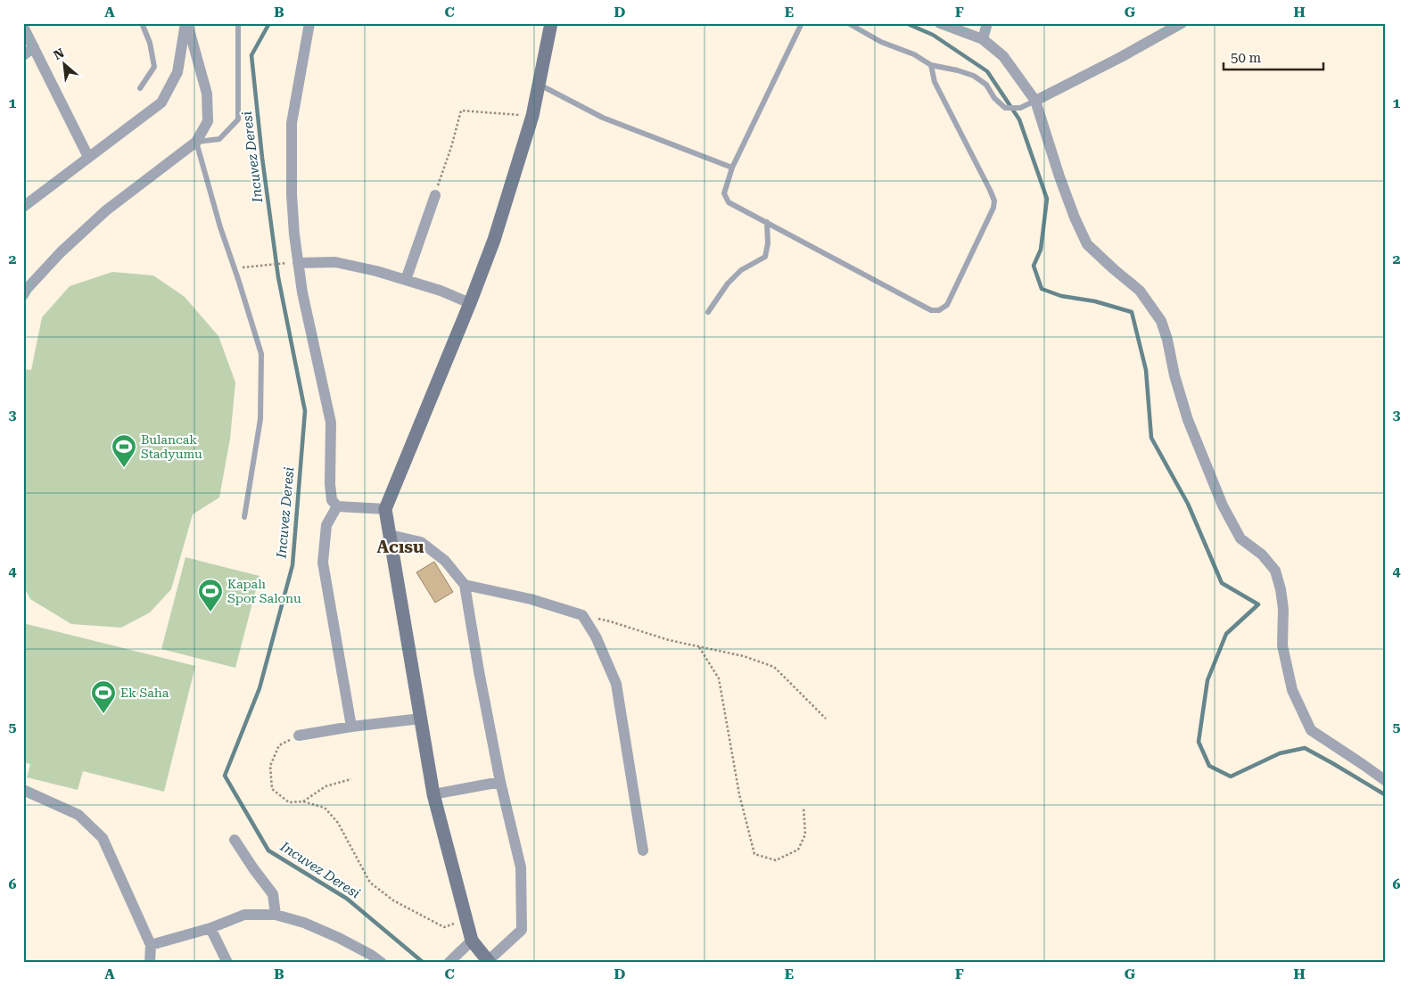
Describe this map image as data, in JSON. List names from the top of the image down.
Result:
{
  "districts": ["Acısu"],
  "water": ["Incuvez Deresi"],
  "places": {
    "sports": ["Bulancak Stadyumu", "Kapalı Spor Salonu", "Ek Saha"]
  },
  "scale_bar": "50 m",
  "north": "top left",
  "grid": {
    "columns": [
      "A",
      "B",
      "C",
      "D",
      "E",
      "F",
      "G",
      "H"
    ],
    "rows": [
      "1",
      "2",
      "3",
      "4",
      "5",
      "6"
    ]
  }
}
